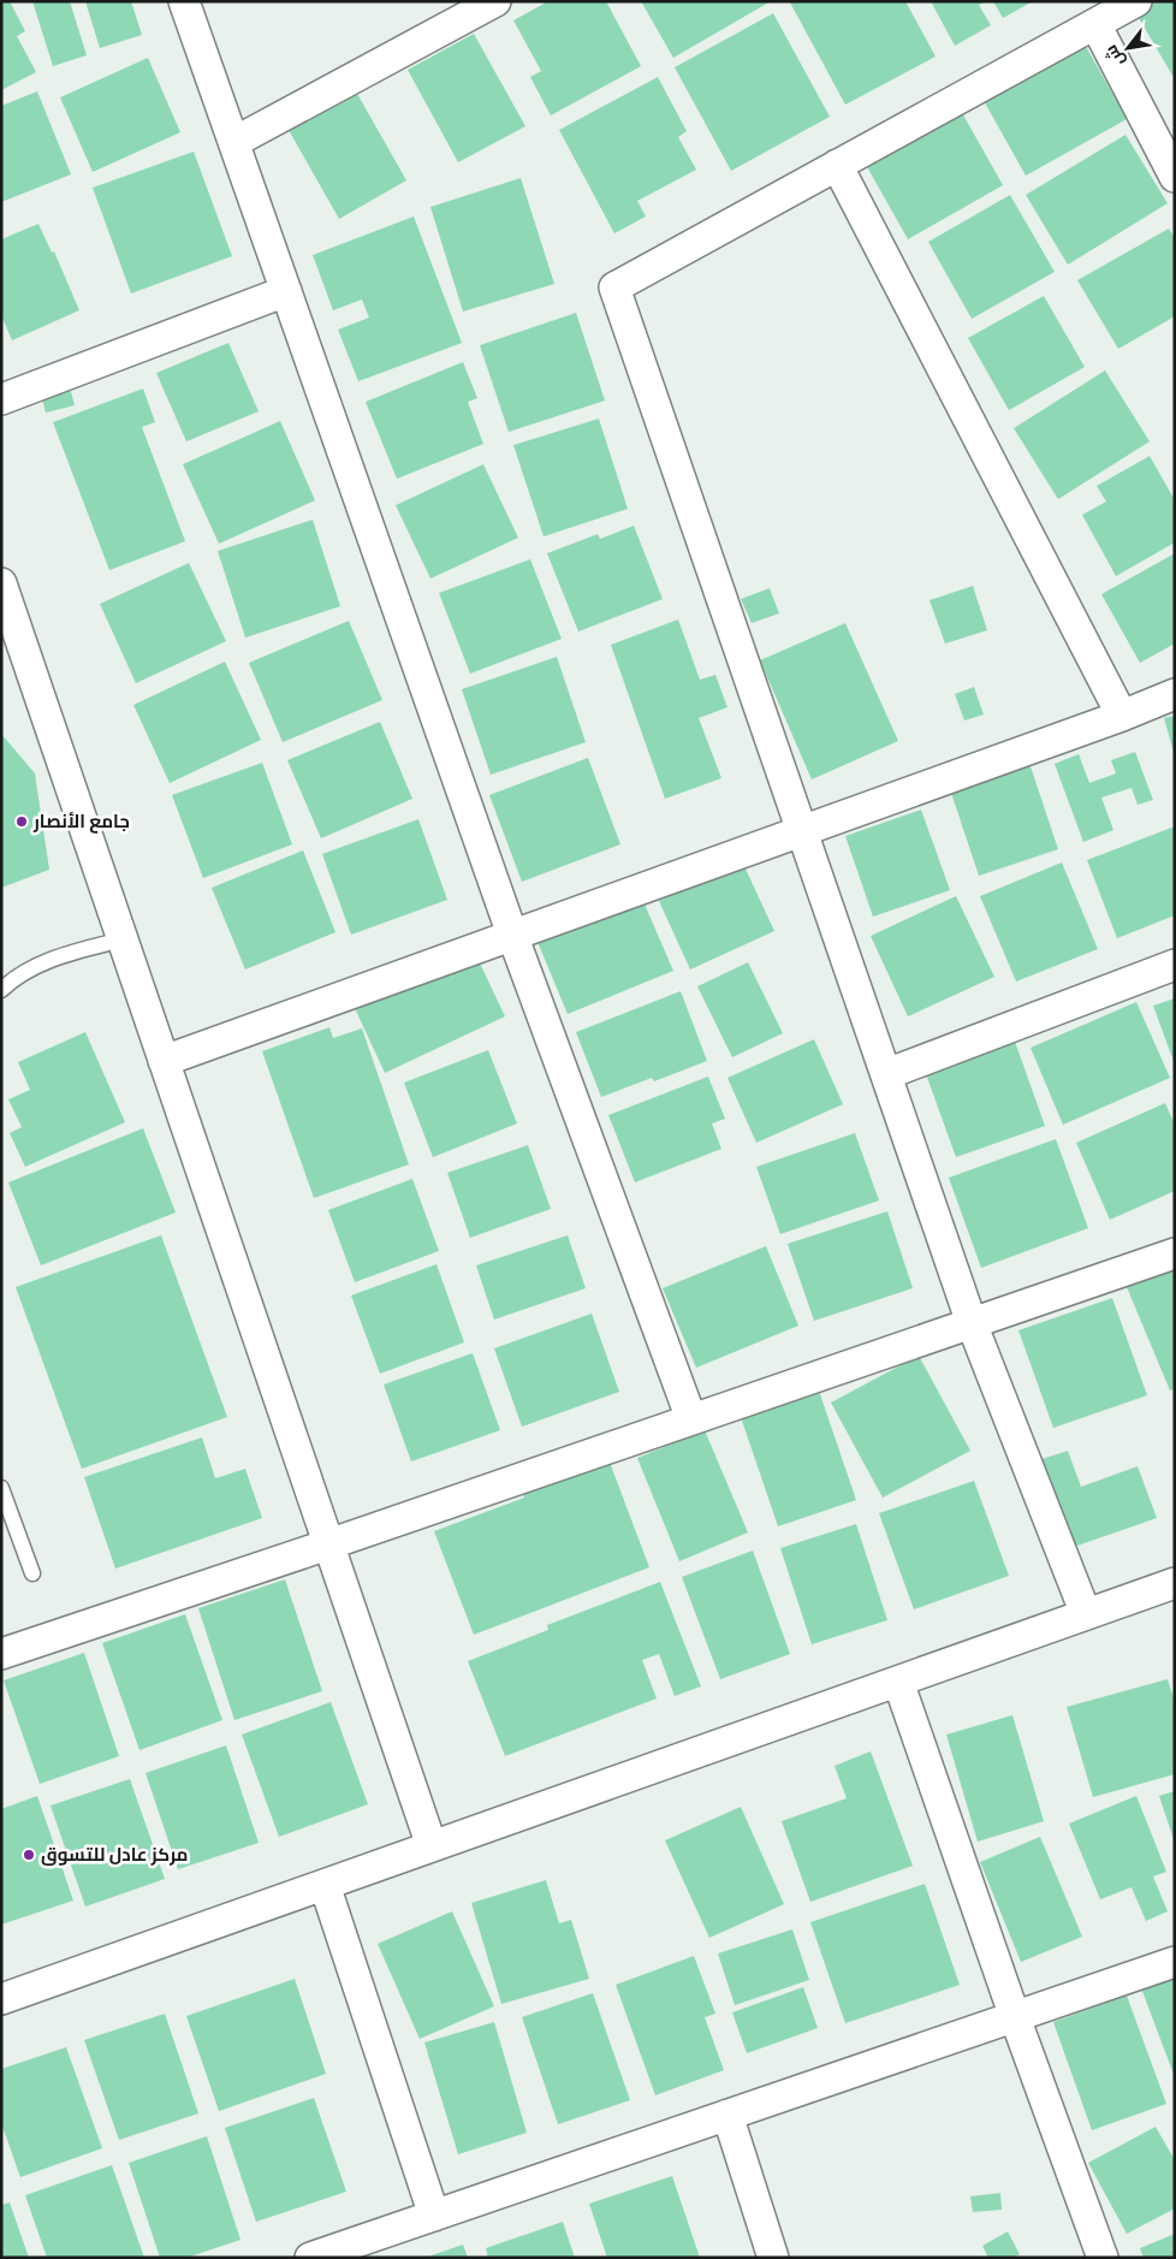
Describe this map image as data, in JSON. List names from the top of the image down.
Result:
{
  "places": ["جامع الأنصار", "مركز عادل للتسوق"],
  "north": "bottom left"
}
